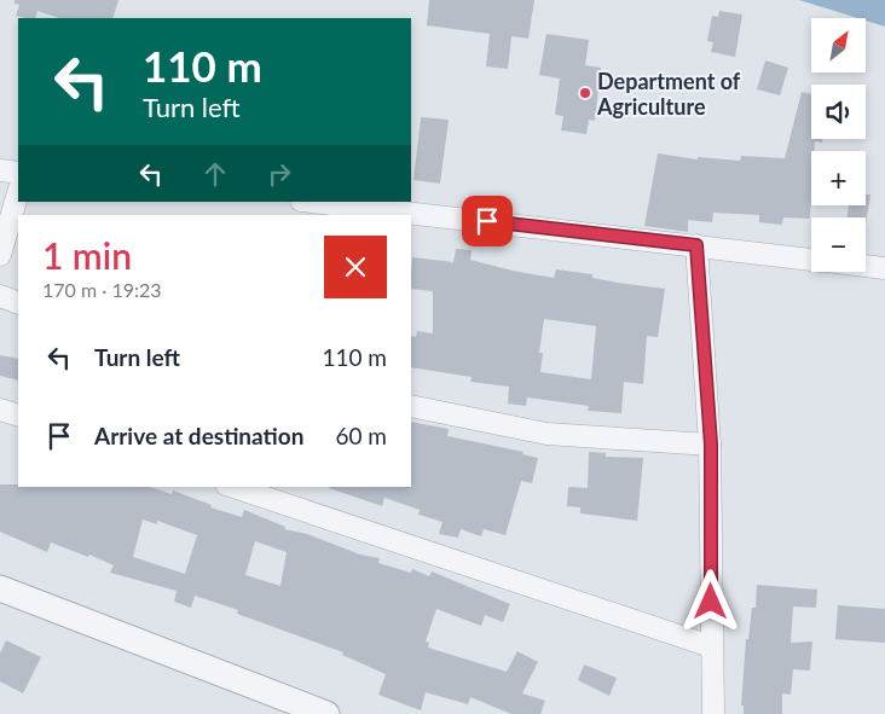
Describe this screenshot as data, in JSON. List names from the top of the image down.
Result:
{
  "places": ["Department of Agriculture"],
  "north": "top right",
  "page": {
    "map_buttons": ["+", "−"],
    "turn": ["110 m", "Turn left"],
    "heading": ["1 min", "170 m · 19:23"],
    "list": [
      {
        "name": "Turn left",
        "value": "110 m"
      },
      {
        "name": "Arrive at destination",
        "value": "60 m"
      }
    ]
  }
}
